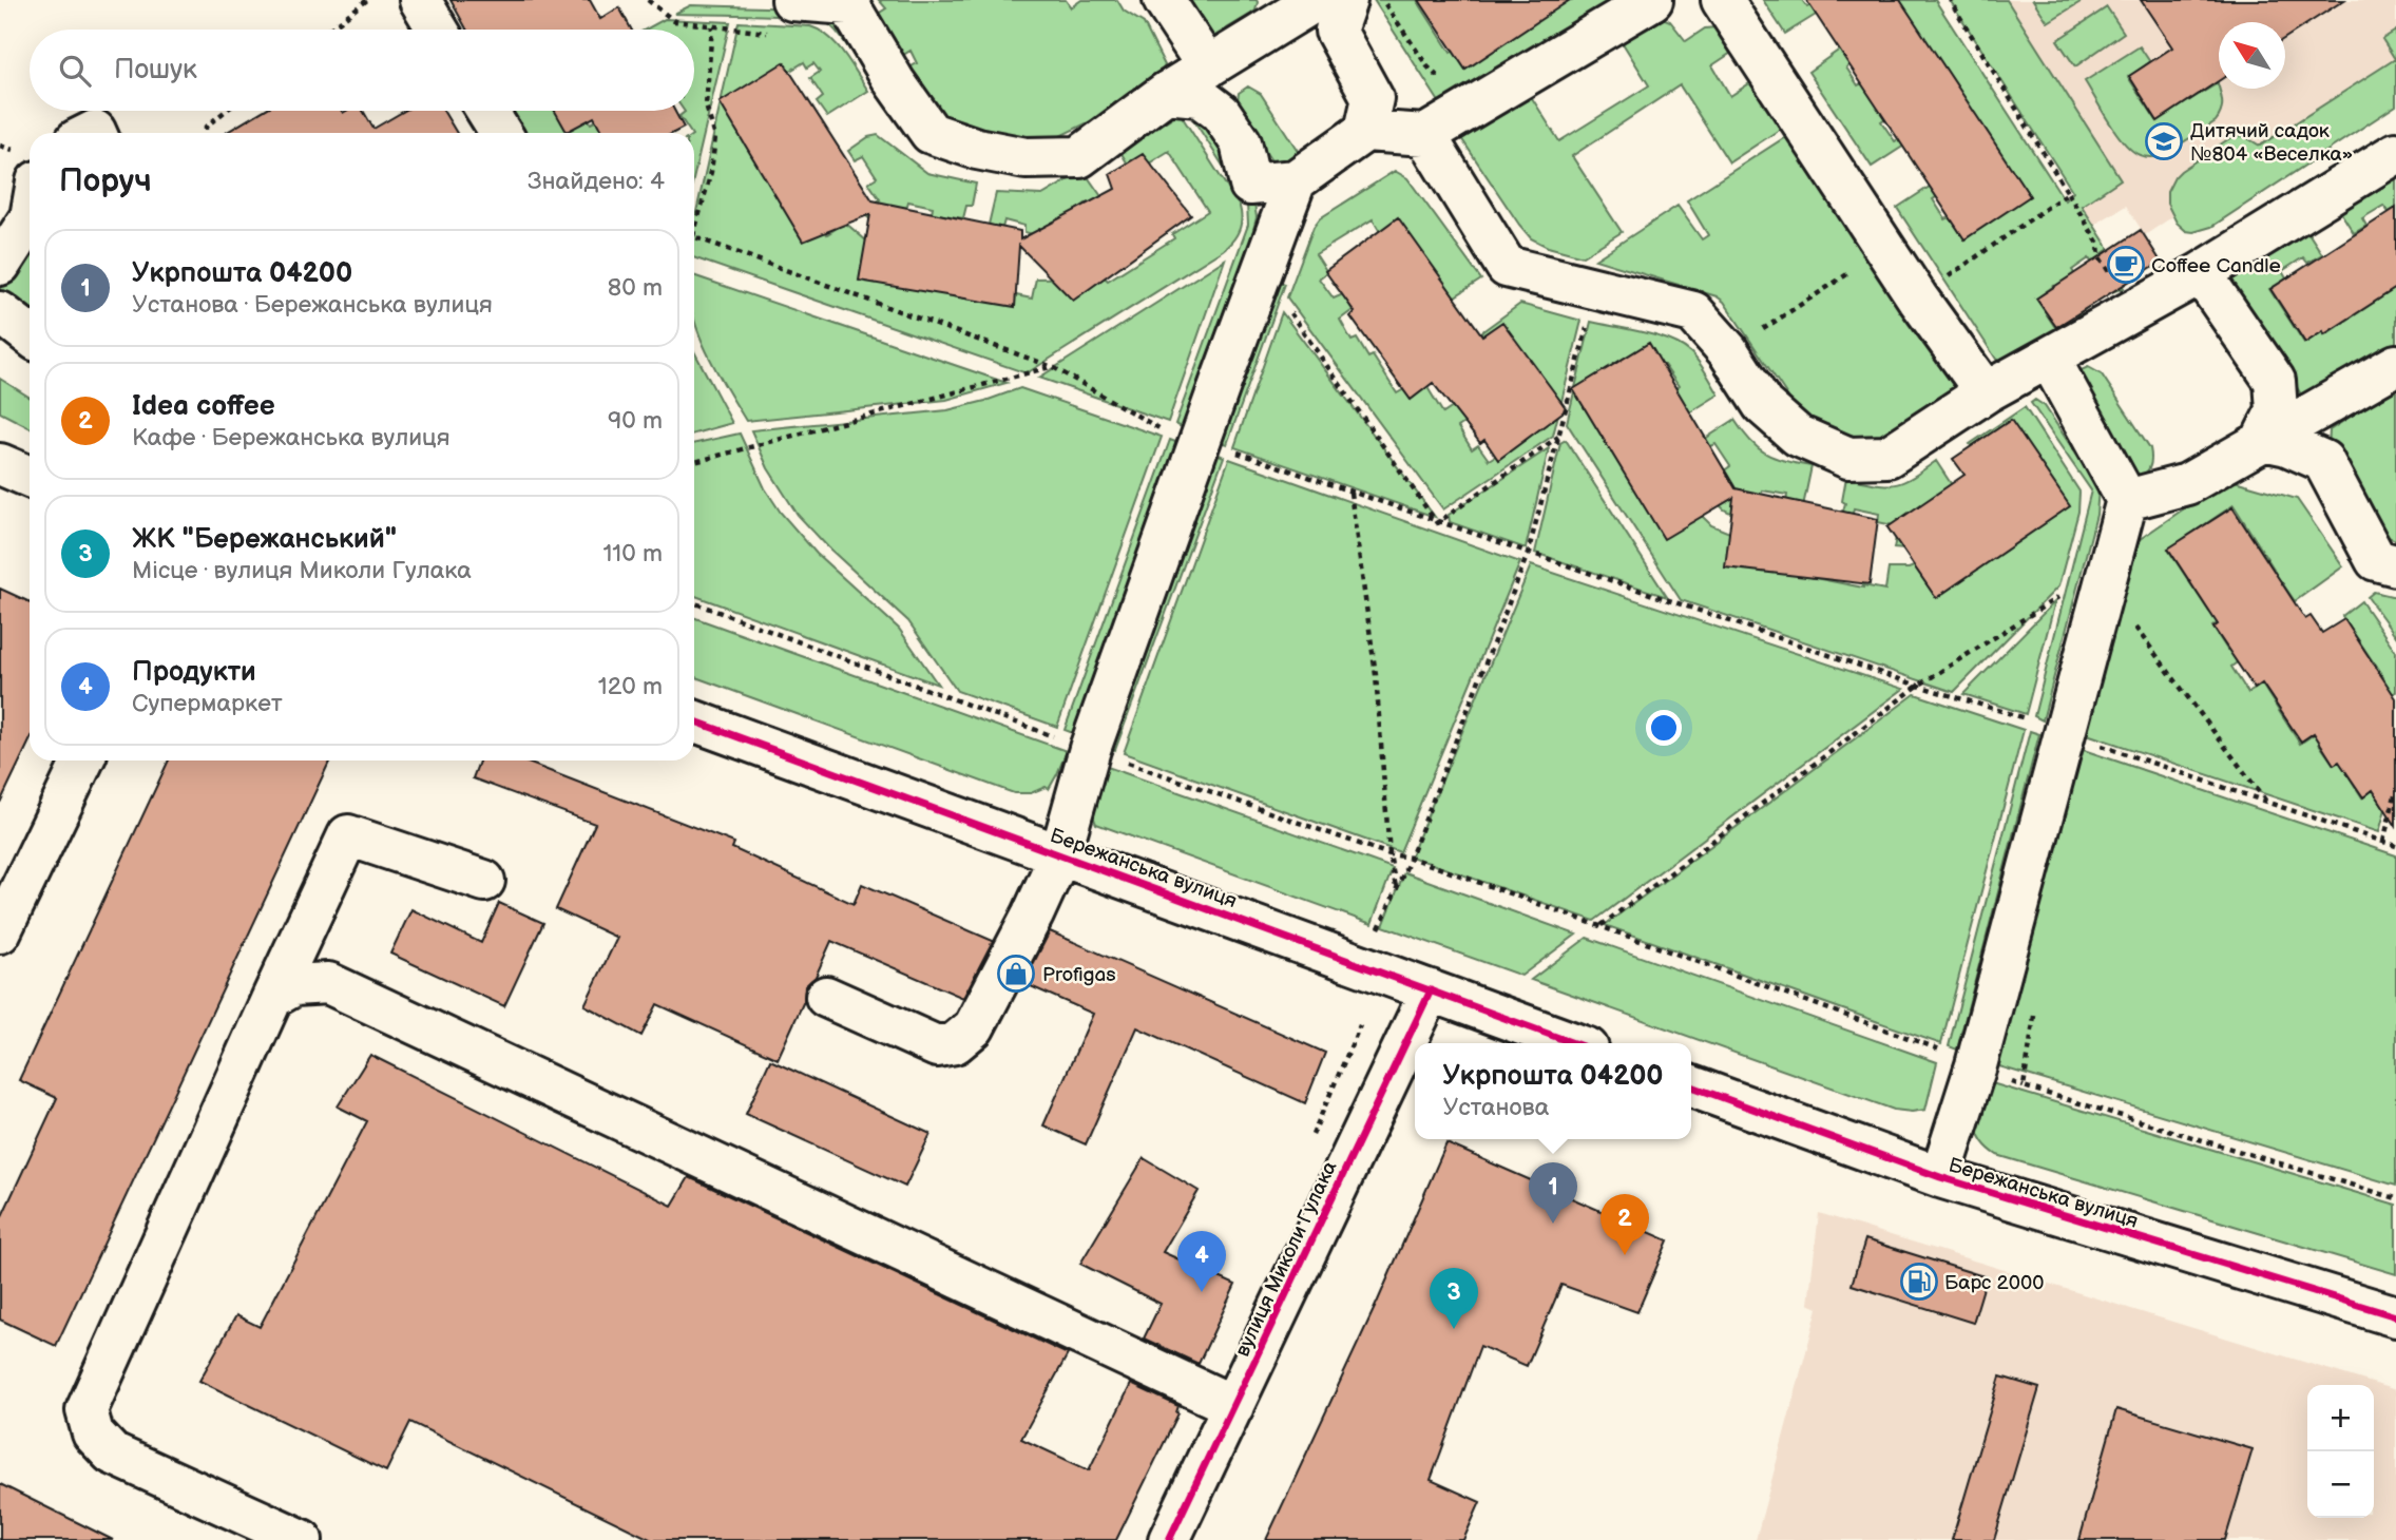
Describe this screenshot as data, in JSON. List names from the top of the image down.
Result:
{
  "streets": {
    "street": ["Бережанська вулиця", "вулиця Миколи Гулака"]
  },
  "crossings": [
    ["Бережанська вулиця", "вулиця Миколи Гулака"]
  ],
  "places": {
    "school or university": ["Дитячий садок №804 «Веселка»"],
    "cafe": ["Coffee Candle"],
    "shop": ["Profigas"],
    "fuel station": ["Барс 2000"]
  },
  "north": "top left",
  "page": {
    "search": "Пошук",
    "heading": ["Поруч", "Знайдено: 4"],
    "list": [
      {
        "mark": "1",
        "name": "Укрпошта 04200",
        "note": "Установа · Бережанська вулиця",
        "value": "80 m"
      },
      {
        "mark": "2",
        "name": "Idea coffee",
        "note": "Кафе · Бережанська вулиця",
        "value": "90 m"
      },
      {
        "mark": "3",
        "name": "ЖК \"Бережанський\"",
        "note": "Місце · вулиця Миколи Гулака",
        "value": "110 m"
      },
      {
        "mark": "4",
        "name": "Продукти",
        "note": "Супермаркет",
        "value": "120 m"
      }
    ],
    "popup": ["Укрпошта 04200", "Установа"],
    "pins": [
      "1",
      "2",
      "4",
      "3"
    ],
    "map_buttons": ["+", "−"]
  }
}
